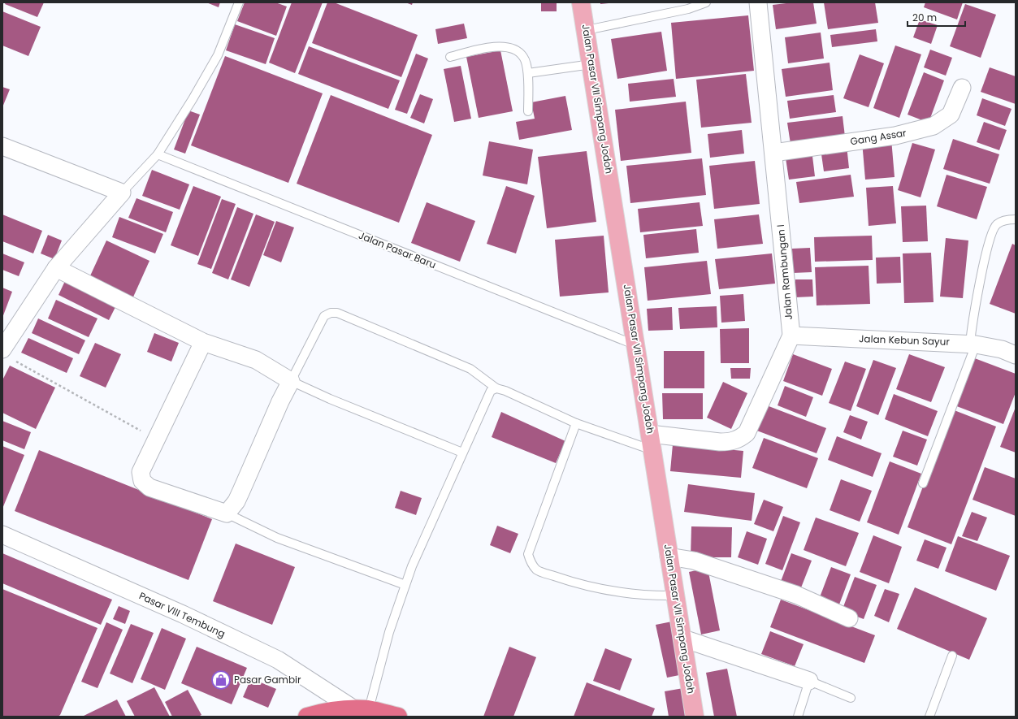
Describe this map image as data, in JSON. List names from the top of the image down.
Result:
{
  "streets": {
    "main road": ["Jalan Pasar VII Simpang Jodoh"],
    "street": [
      "Gang Assar",
      "Jalan Rambungan I",
      "Jalan Kebun Sayur",
      "Pasar VIII Tembung"
    ],
    "lane": ["Jalan Pasar Baru"]
  },
  "crossings": [
    ["Jalan Pasar VII Simpang Jodoh", "Jalan Pasar Baru"],
    ["Gang Assar", "Jalan Rambungan I"],
    ["Jalan Rambungan I", "Jalan Kebun Sayur"]
  ],
  "places": {
    "shop": ["Pasar Gambir"]
  },
  "scale_bar": "20 m"
}
